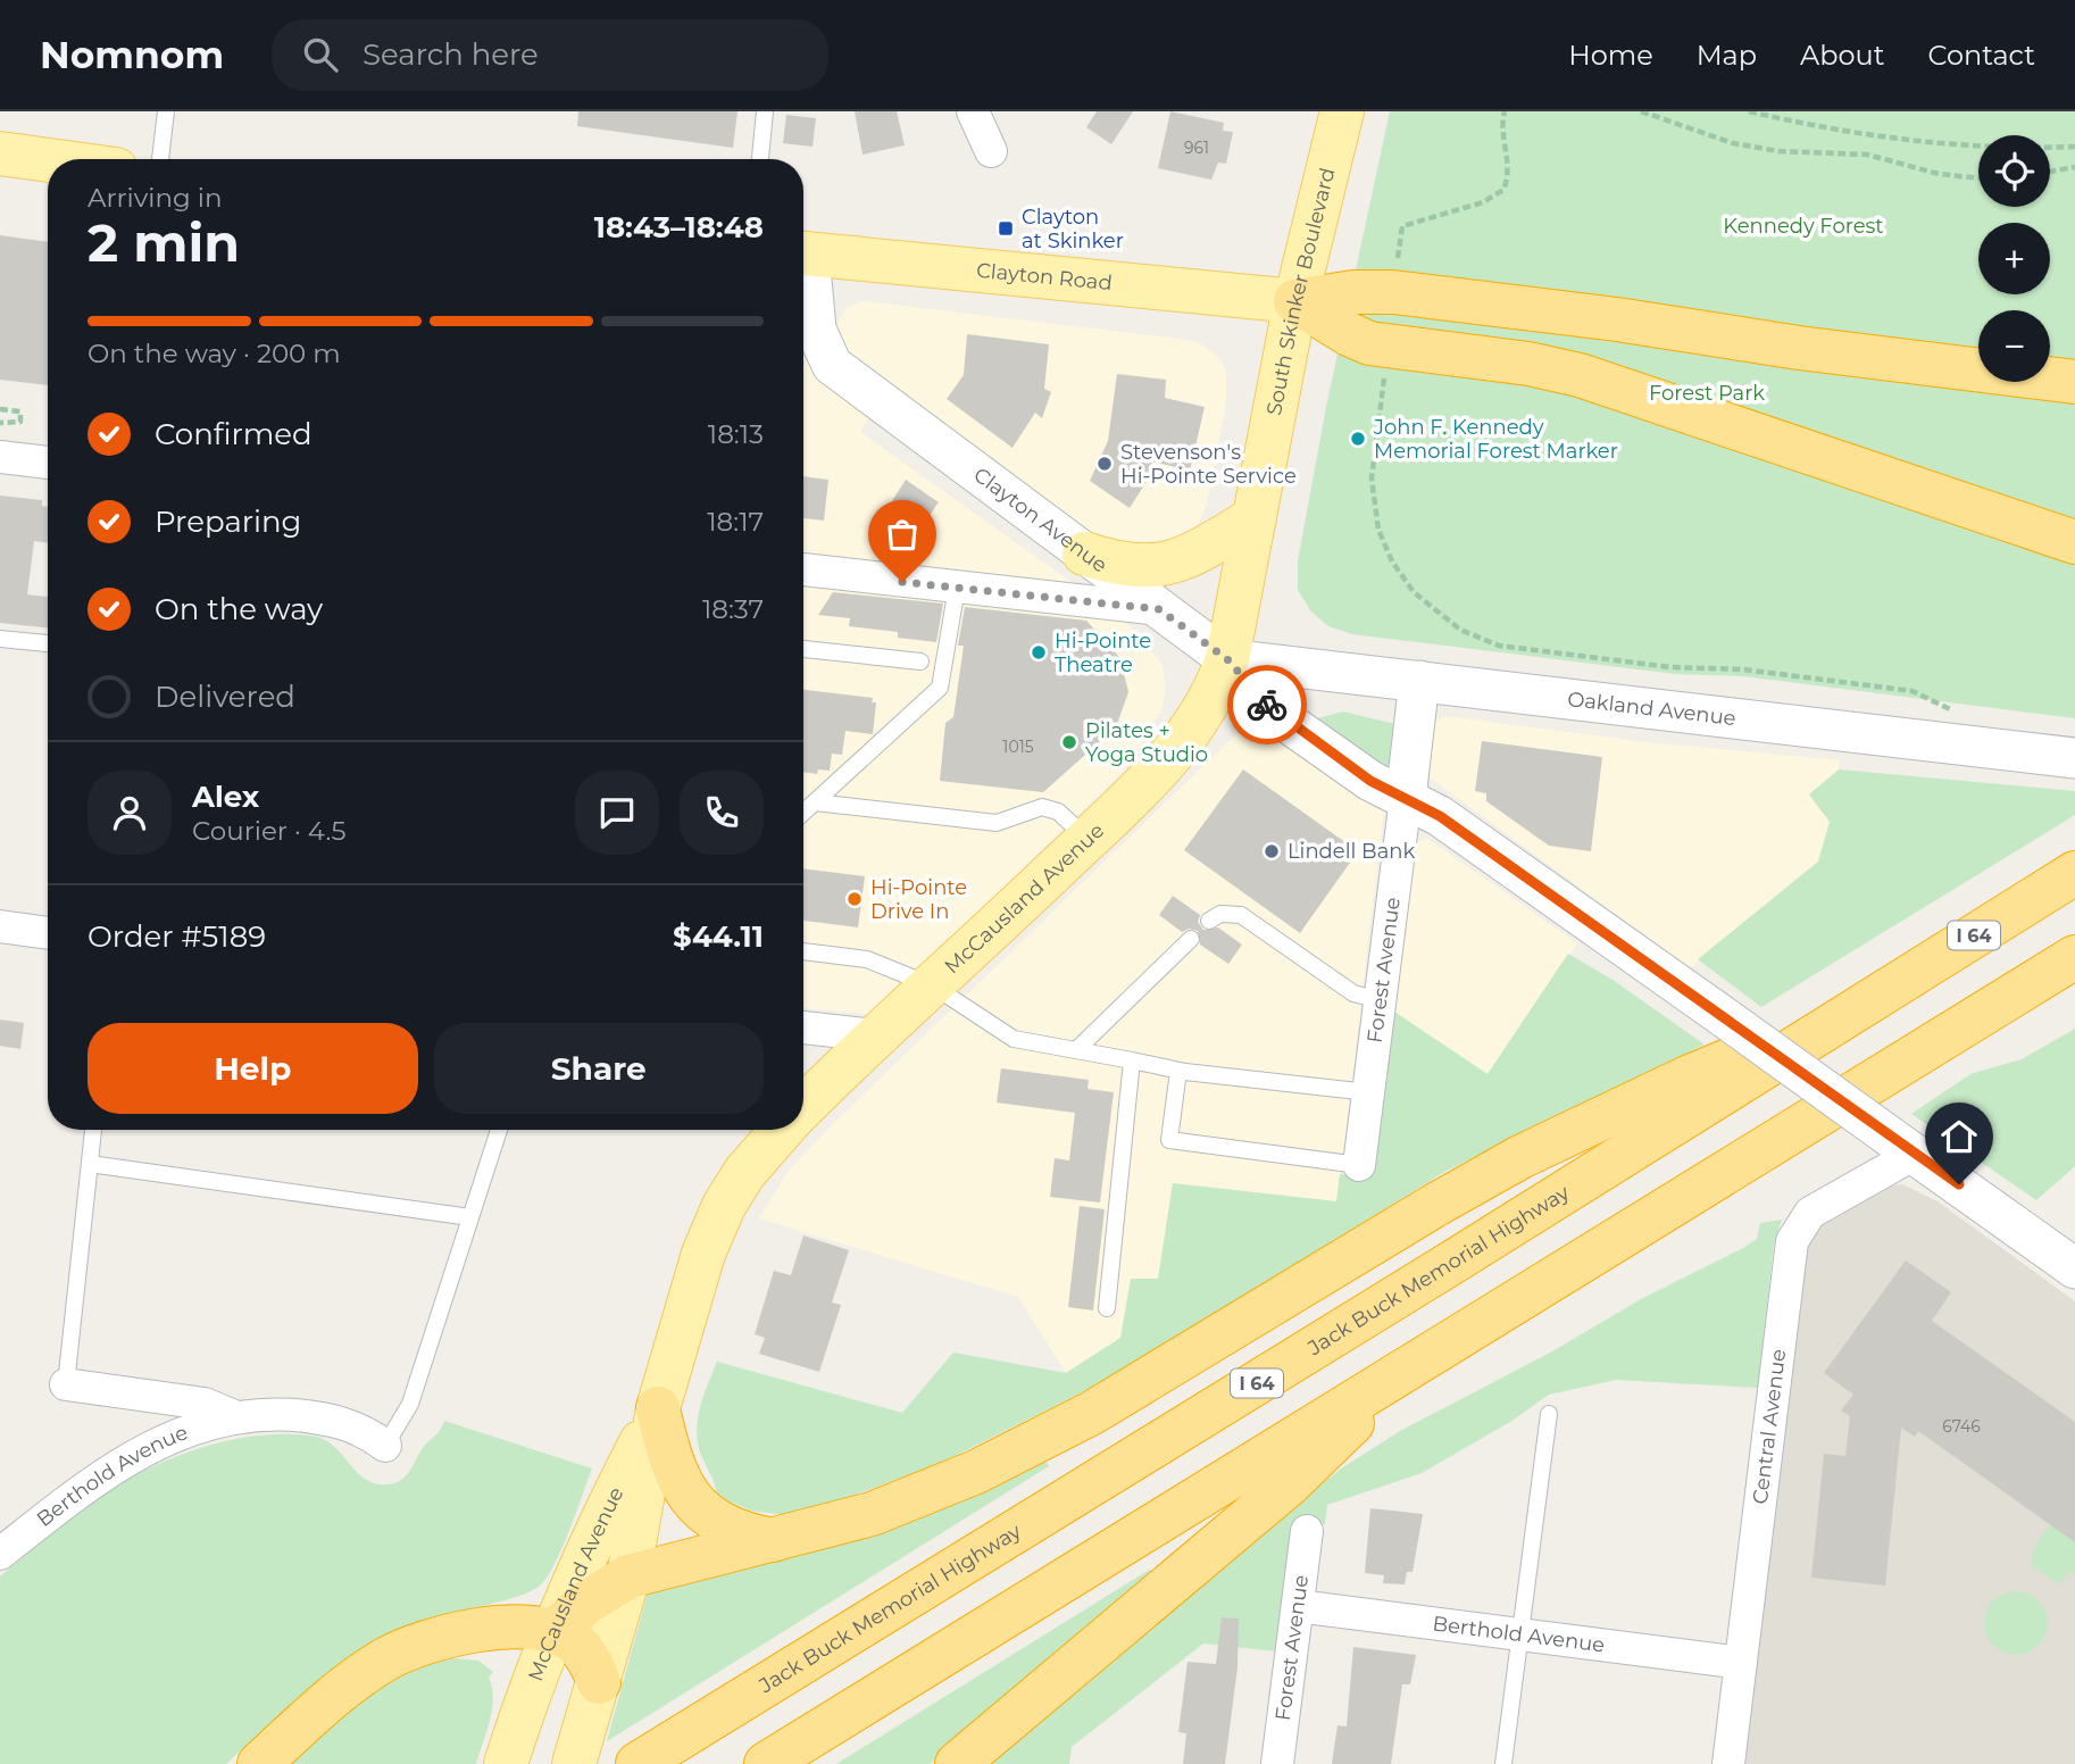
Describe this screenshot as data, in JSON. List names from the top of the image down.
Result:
{
  "streets": {
    "highway": ["I 64", "Jack Buck Memorial Highway"],
    "main road": ["Clayton Road", "South Skinker Boulevard", "McCausland Avenue"],
    "street": [
      "Clayton Avenue",
      "Oakland Avenue",
      "Forest Avenue",
      "Central Avenue",
      "Berthold Avenue"
    ]
  },
  "crossings": [
    ["Clayton Road", "South Skinker Boulevard"],
    ["South Skinker Boulevard", "Clayton Avenue"],
    ["South Skinker Boulevard", "Oakland Avenue"],
    ["South Skinker Boulevard", "McCausland Avenue"],
    ["Clayton Avenue", "Oakland Avenue"],
    ["Clayton Avenue", "McCausland Avenue"],
    ["Clayton Avenue", "Forest Avenue"],
    ["Clayton Avenue", "Central Avenue"],
    ["Oakland Avenue", "McCausland Avenue"],
    ["Oakland Avenue", "Forest Avenue"],
    ["Forest Avenue", "Berthold Avenue"],
    ["Central Avenue", "Berthold Avenue"]
  ],
  "parks": ["Kennedy Forest", "Forest Park"],
  "places": {
    "transit": ["Clayton at Skinker"],
    "other": [
      "John F. Kennedy Memorial Forest Marker",
      "Stevenson's Hi-Pointe Service",
      "Hi-Pointe Theatre",
      "Pilates + Yoga Studio",
      "Lindell Bank",
      "Hi-Pointe Drive In"
    ]
  },
  "house_numbers": ["961", "1015", "6746"],
  "page": {
    "header": "Nomnom",
    "search": "Search here",
    "nav": [
      "Home",
      "Map",
      "About",
      "Contact"
    ],
    "map_buttons": ["+", "−"],
    "heading": ["2 min", "Arriving in", "18:43–18:48"],
    "panel": [
      "Alex",
      "Courier · 4.5",
      "Order #5189",
      "$44.11"
    ],
    "bar": "On the way · 200 m",
    "list": [
      ["Confirmed", "18:13"],
      ["Preparing", "18:17"],
      ["On the way", "18:37"],
      "Delivered"
    ],
    "buttons": ["Help", "Share"]
  }
}
